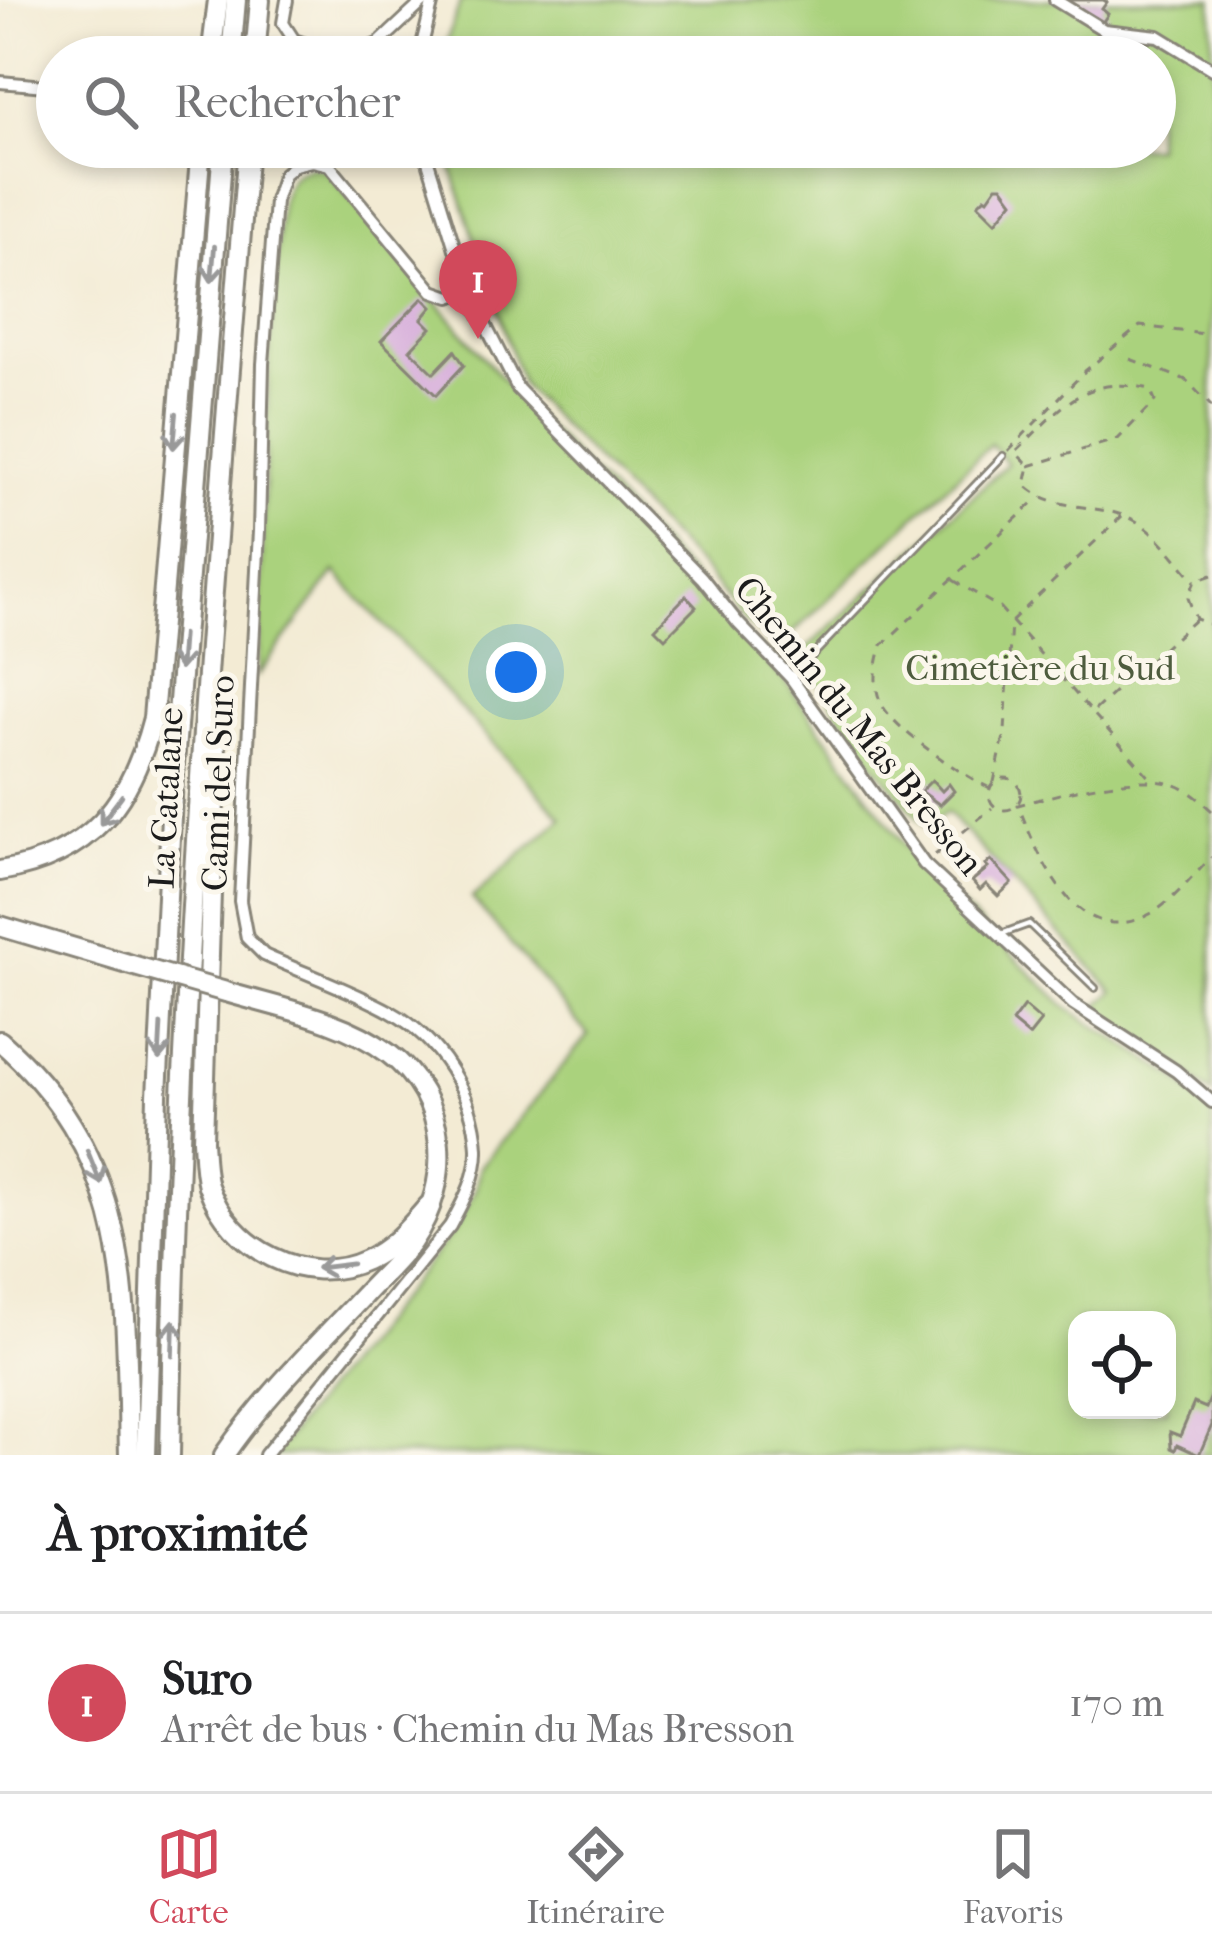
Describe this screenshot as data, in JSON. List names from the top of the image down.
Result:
{
  "streets": {
    "highway": ["La Catalane"],
    "street": ["Chemin du Mas Bresson", "Cami del Suro"]
  },
  "crossings": [
    ["Chemin du Mas Bresson", "Cami del Suro"]
  ],
  "parks": ["Cimetière du Sud"],
  "page": {
    "search": "Rechercher",
    "pins": "1",
    "heading": "À proximité",
    "list": [
      {
        "mark": "1",
        "name": "Suro",
        "note": "Arrêt de bus · Chemin du Mas Bresson",
        "value": "170 m"
      }
    ],
    "nav": ["Carte", "Itinéraire", "Favoris"]
  }
}
